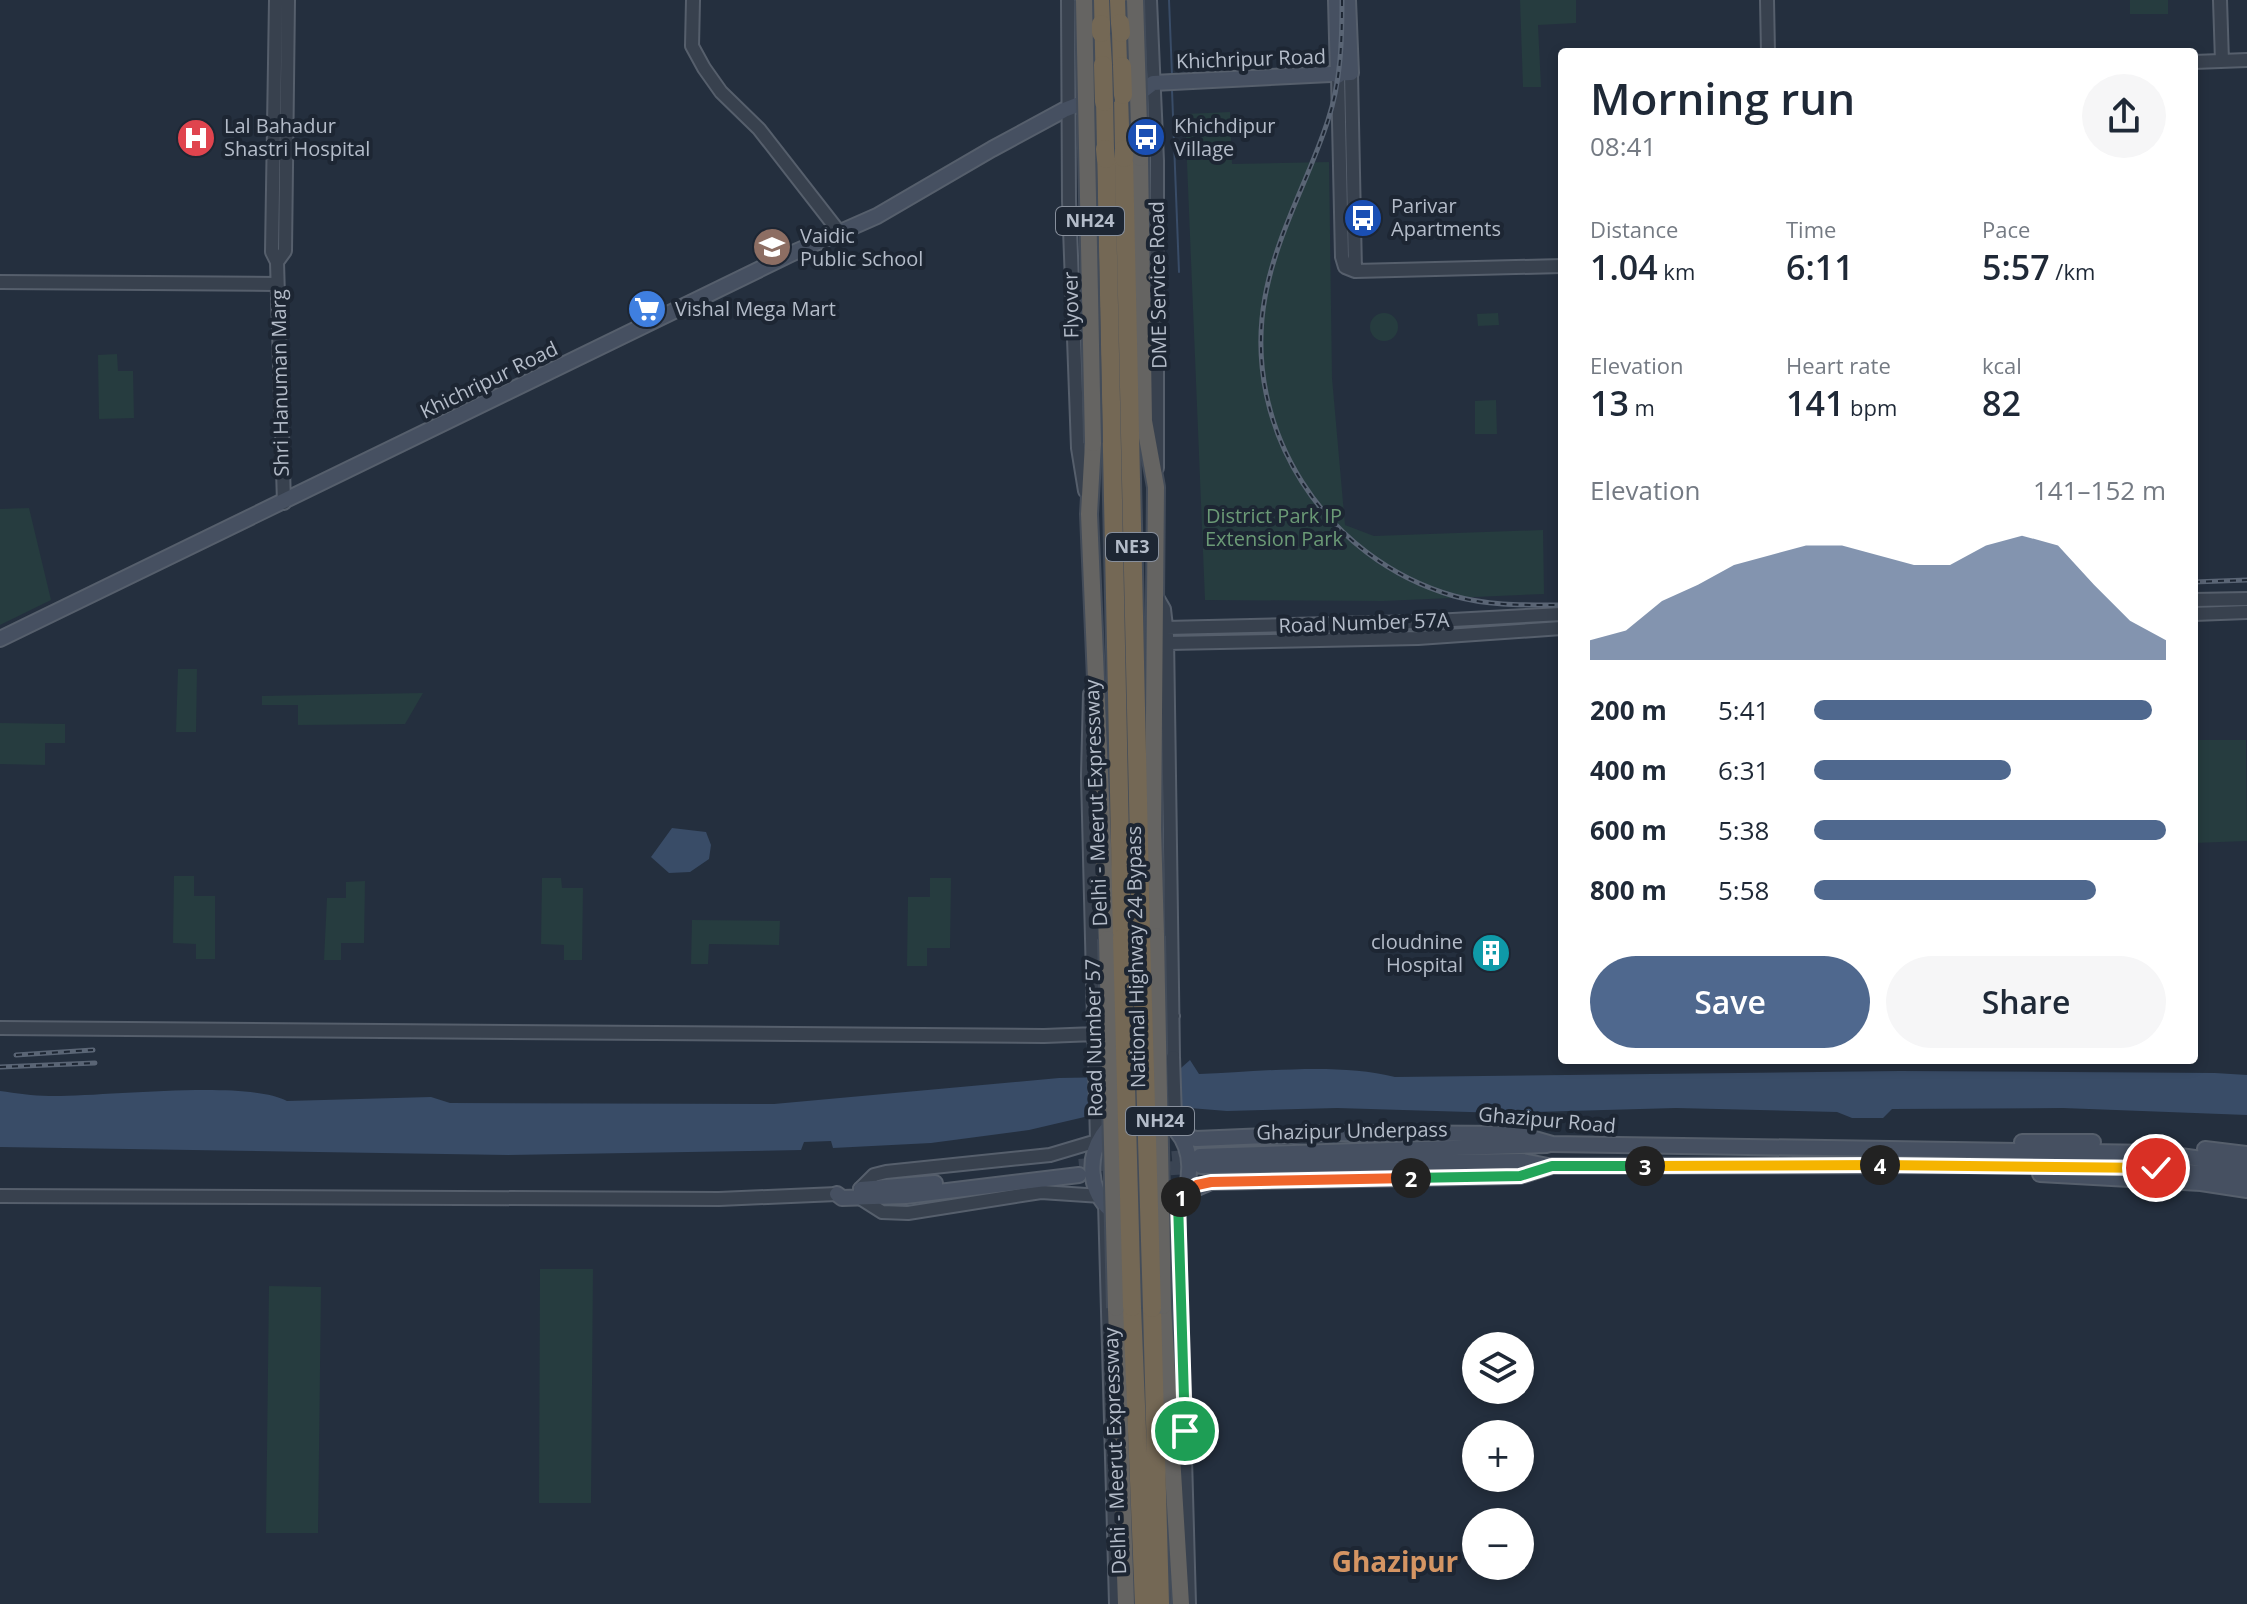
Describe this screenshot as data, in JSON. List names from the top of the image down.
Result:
{
  "streets": {
    "highway": [
      "NH24",
      "Flyover",
      "NE3",
      "Delhi - Meerut Expressway",
      "National Highway 24 Bypass"
    ],
    "main road": ["Khichripur Road", "Ghazipur Road", "Ghazipur Underpass"],
    "street": [
      "DME Service Road",
      "Shri Hanuman Marg",
      "Road Number 57A",
      "Road Number 57"
    ]
  },
  "crossings": [
    ["Khichripur Road", "DME Service Road"],
    ["Khichripur Road", "Shri Hanuman Marg"],
    ["NH24", "DME Service Road"],
    ["NH24", "National Highway 24 Bypass"],
    ["DME Service Road", "National Highway 24 Bypass"],
    ["Flyover", "Delhi - Meerut Expressway"],
    ["Flyover", "Road Number 57"],
    ["Delhi - Meerut Expressway", "National Highway 24 Bypass"],
    ["Road Number 57", "Ghazipur Road"],
    ["Ghazipur Road", "Ghazipur Underpass"]
  ],
  "districts": ["Ghazipur"],
  "parks": ["District Park IP Extension Park"],
  "places": {
    "bus stop": ["Khichdipur Village", "Parivar Apartments"],
    "hospital": ["Lal Bahadur Shastri Hospital"],
    "school or university": ["Vaidic Public School"],
    "supermarket": ["Vishal Mega Mart"],
    "building": ["cloudnine Hospital"]
  },
  "page": {
    "heading": ["Morning run", "08:41"],
    "stats": [
      ["Distance", "1.04 km"],
      ["Time", "6:11"],
      ["Pace", "5:57 /km"],
      ["Elevation", "13 m"],
      ["Heart rate", "141 bpm"],
      ["kcal", "82"]
    ],
    "chart": ["Elevation", "141–152 m"],
    "list": [
      {
        "name": "200 m",
        "note": "5:41"
      },
      {
        "name": "400 m",
        "note": "6:31"
      },
      {
        "name": "600 m",
        "note": "5:38"
      },
      {
        "name": "800 m",
        "note": "5:58"
      }
    ],
    "buttons": ["Save", "Share"],
    "pins": [
      "4",
      "3",
      "2",
      "1"
    ],
    "map_buttons": ["+", "−"]
  }
}
